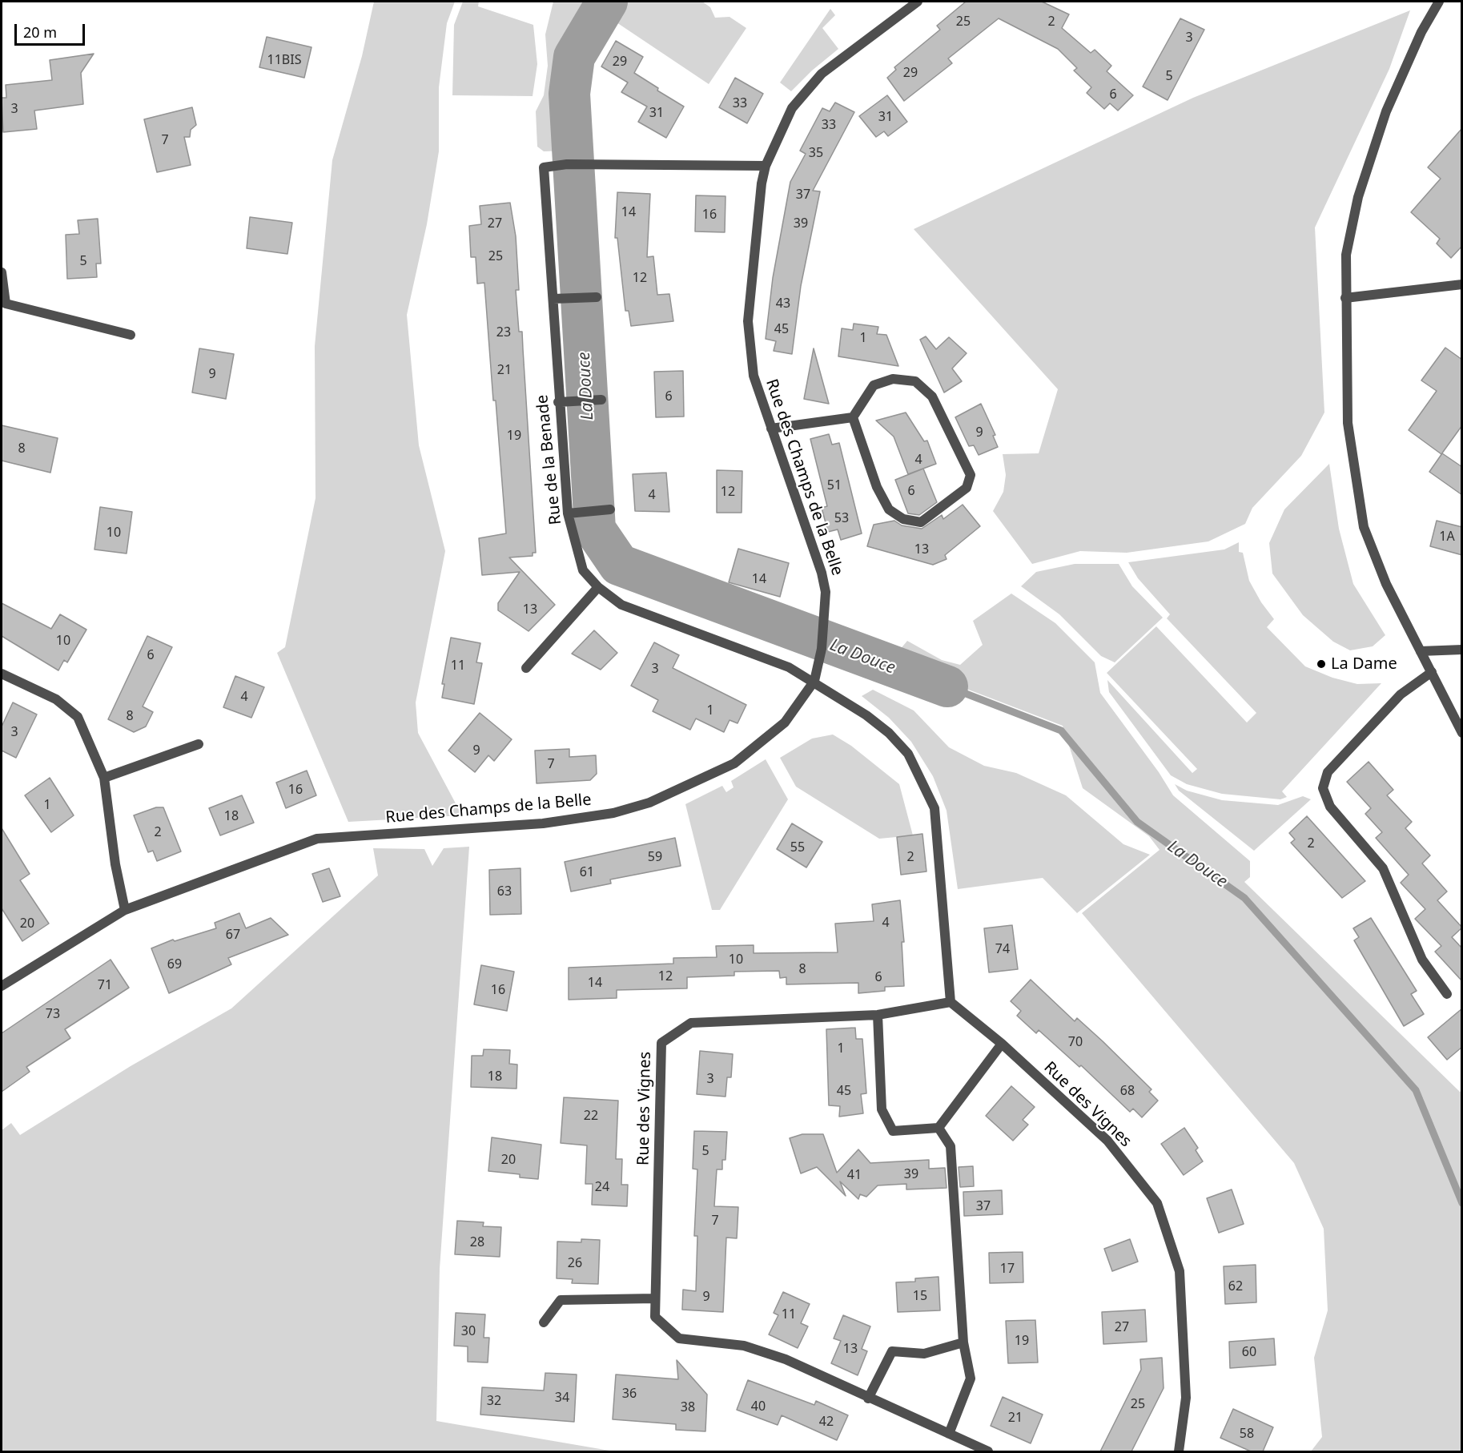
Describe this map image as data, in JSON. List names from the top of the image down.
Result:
{
  "streets": {
    "street": ["Rue de la Benade", "Rue des Champs de la Belle", "Rue des Vignes"]
  },
  "crossings": [
    ["Rue de la Benade", "Rue des Champs de la Belle"]
  ],
  "water": ["La Douce"],
  "places": ["La Dame"],
  "house_numbers": [
    "25",
    "2",
    "3",
    "11BIS",
    "29",
    "29",
    "5",
    "6",
    "33",
    "3",
    "31",
    "31",
    "33",
    "7",
    "35",
    "37",
    "14",
    "16",
    "27",
    "39",
    "25",
    "5",
    "12",
    "43",
    "45",
    "23",
    "1",
    "21",
    "9",
    "6",
    "9",
    "19",
    "8",
    "4",
    "51",
    "6",
    "12",
    "4",
    "53",
    "10",
    "1A",
    "13",
    "14",
    "13",
    "10",
    "6",
    "11",
    "3",
    "4",
    "1",
    "8",
    "3",
    "9",
    "7",
    "16",
    "1",
    "18",
    "2",
    "2",
    "55",
    "59",
    "2",
    "61",
    "63",
    "4",
    "20",
    "67",
    "74",
    "10",
    "69",
    "8",
    "12",
    "6",
    "14",
    "71",
    "16",
    "73",
    "70",
    "1",
    "18",
    "3",
    "45",
    "68",
    "22",
    "5",
    "20",
    "39",
    "41",
    "24",
    "37",
    "7",
    "28",
    "26",
    "17",
    "62",
    "15",
    "9",
    "11",
    "27",
    "30",
    "19",
    "13",
    "60",
    "36",
    "34",
    "32",
    "25",
    "40",
    "38",
    "21",
    "42",
    "58"
  ],
  "scale_bar": "20 m"
}
